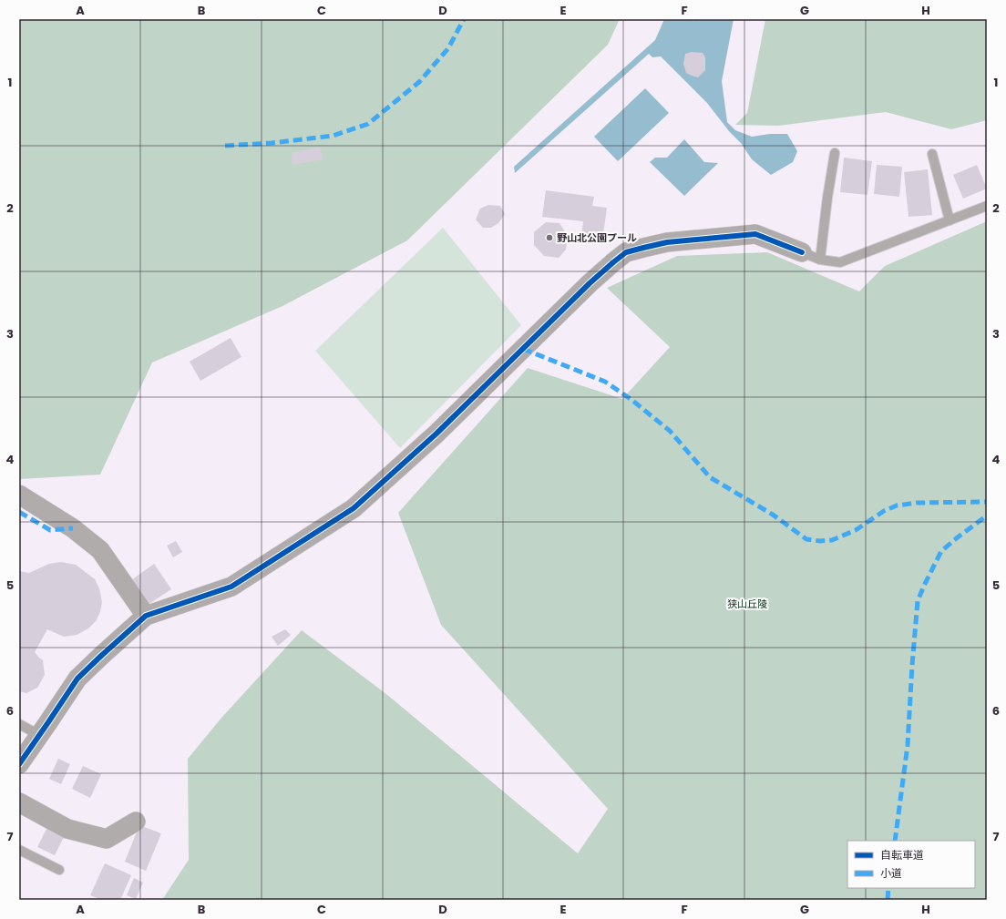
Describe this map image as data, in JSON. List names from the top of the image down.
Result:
{
  "parks": ["狭山丘陵"],
  "places": ["野山北公園プール"],
  "legend": ["自転車道", "小道"],
  "grid": {
    "columns": [
      "A",
      "B",
      "C",
      "D",
      "E",
      "F",
      "G",
      "H"
    ],
    "rows": [
      "1",
      "2",
      "3",
      "4",
      "5",
      "6",
      "7"
    ]
  }
}
